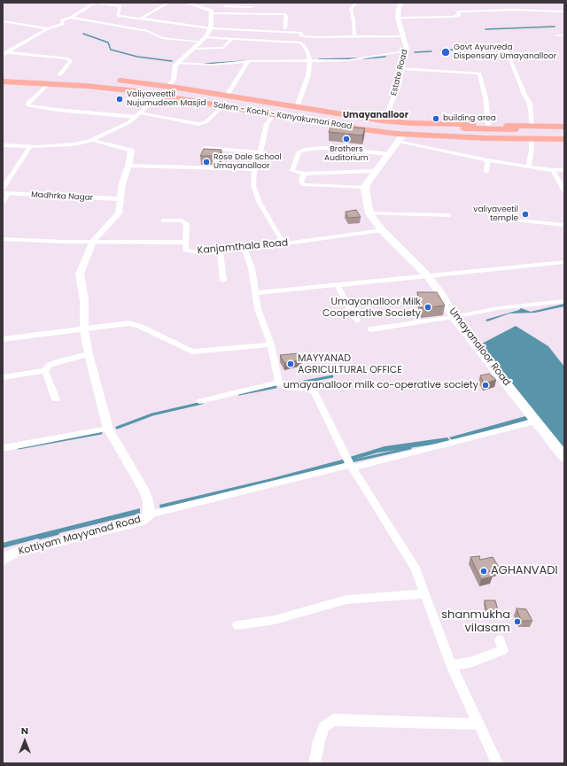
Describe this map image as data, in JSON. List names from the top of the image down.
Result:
{
  "streets": {
    "highway": ["Salem - Kochi - Kanyakumari Road"],
    "main road": ["Umayanaloor Road"],
    "street": [
      "Estate Road",
      "Madhrka Nagar",
      "Kanjamthala Road",
      "Kottiyam Mayyanad Road"
    ]
  },
  "crossings": [
    ["Estate Road", "Salem - Kochi - Kanyakumari Road"],
    ["Madhrka Nagar", "Kottiyam Mayyanad Road"],
    ["Kanjamthala Road", "Umayanaloor Road"],
    ["Kanjamthala Road", "Kottiyam Mayyanad Road"]
  ],
  "districts": ["Umayanalloor"],
  "places": [
    "Govt Ayurveda Dispensary Umayanalloor",
    "Valiyaveettil Nujumudeen Masjid",
    "building area",
    "Brothers Auditorium",
    "Rose Dale School Umayanalloor",
    "valiyaveetil temple",
    "Umayanalloor Milk Cooperative Society",
    "MAYYANAD AGRICULTURAL OFFICE",
    "umayanalloor milk co-operative society",
    "AGHANVADI",
    "shanmukha vilasam"
  ],
  "north": "top"
}
